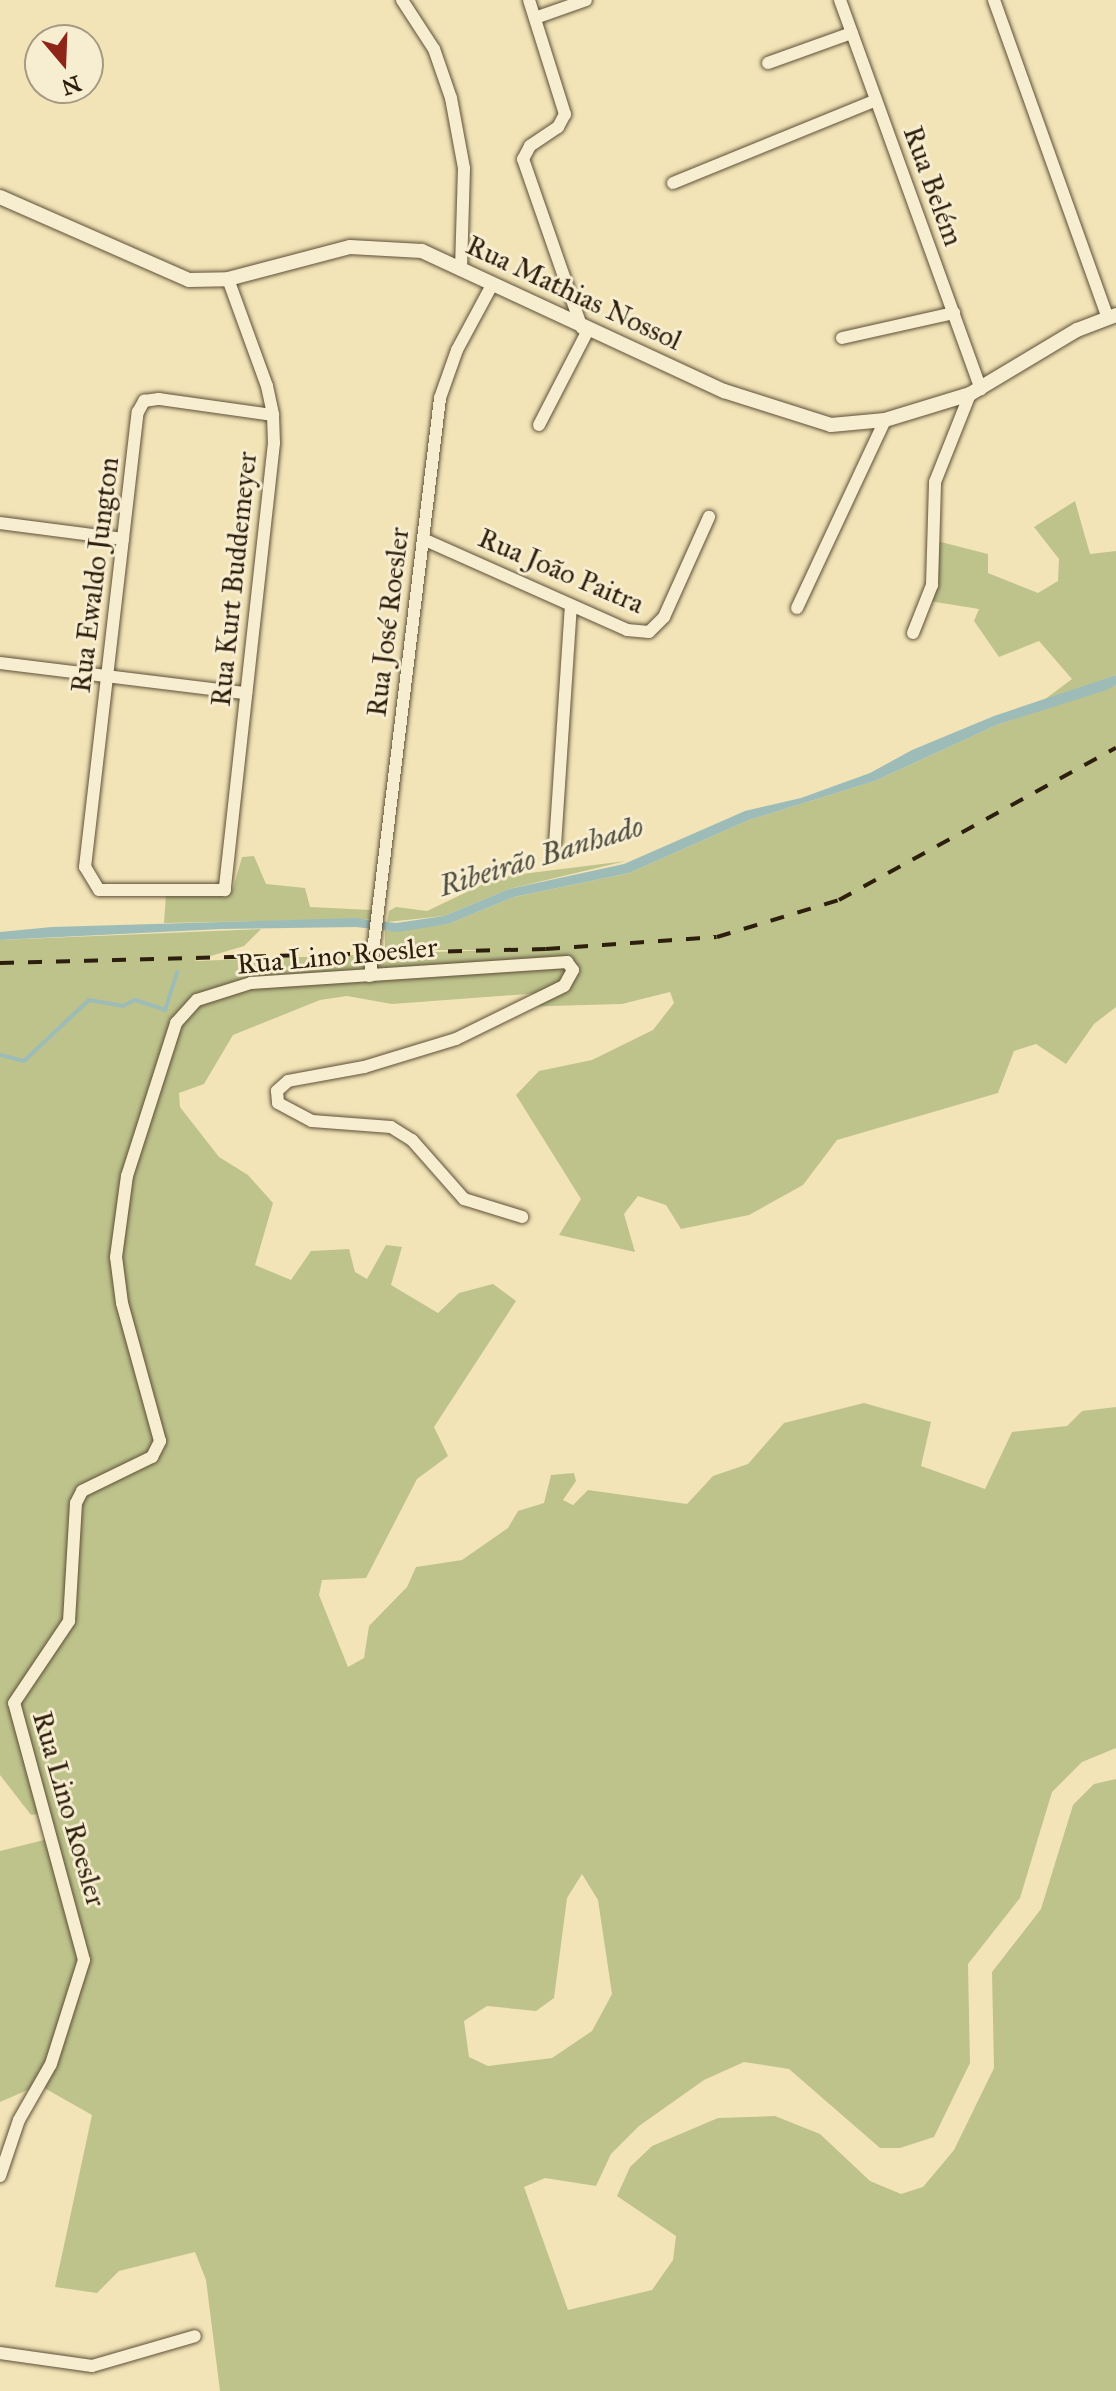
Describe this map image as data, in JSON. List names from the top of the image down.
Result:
{
  "streets": {
    "street": [
      "Rua Belém",
      "Rua Mathias Nossol",
      "Rua João Paitra",
      "Rua Ewaldo Jungton",
      "Rua Kurt Buddemeyer",
      "Rua José Roesler",
      "Rua Lino Roesler"
    ]
  },
  "crossings": [
    ["Rua Belém", "Rua Mathias Nossol"],
    ["Rua Mathias Nossol", "Rua Kurt Buddemeyer"],
    ["Rua Mathias Nossol", "Rua José Roesler"],
    ["Rua João Paitra", "Rua José Roesler"],
    ["Rua Ewaldo Jungton", "Rua Kurt Buddemeyer"],
    ["Rua José Roesler", "Rua Lino Roesler"]
  ],
  "water": ["Ribeirão Banhado"],
  "north": "bottom"
}
